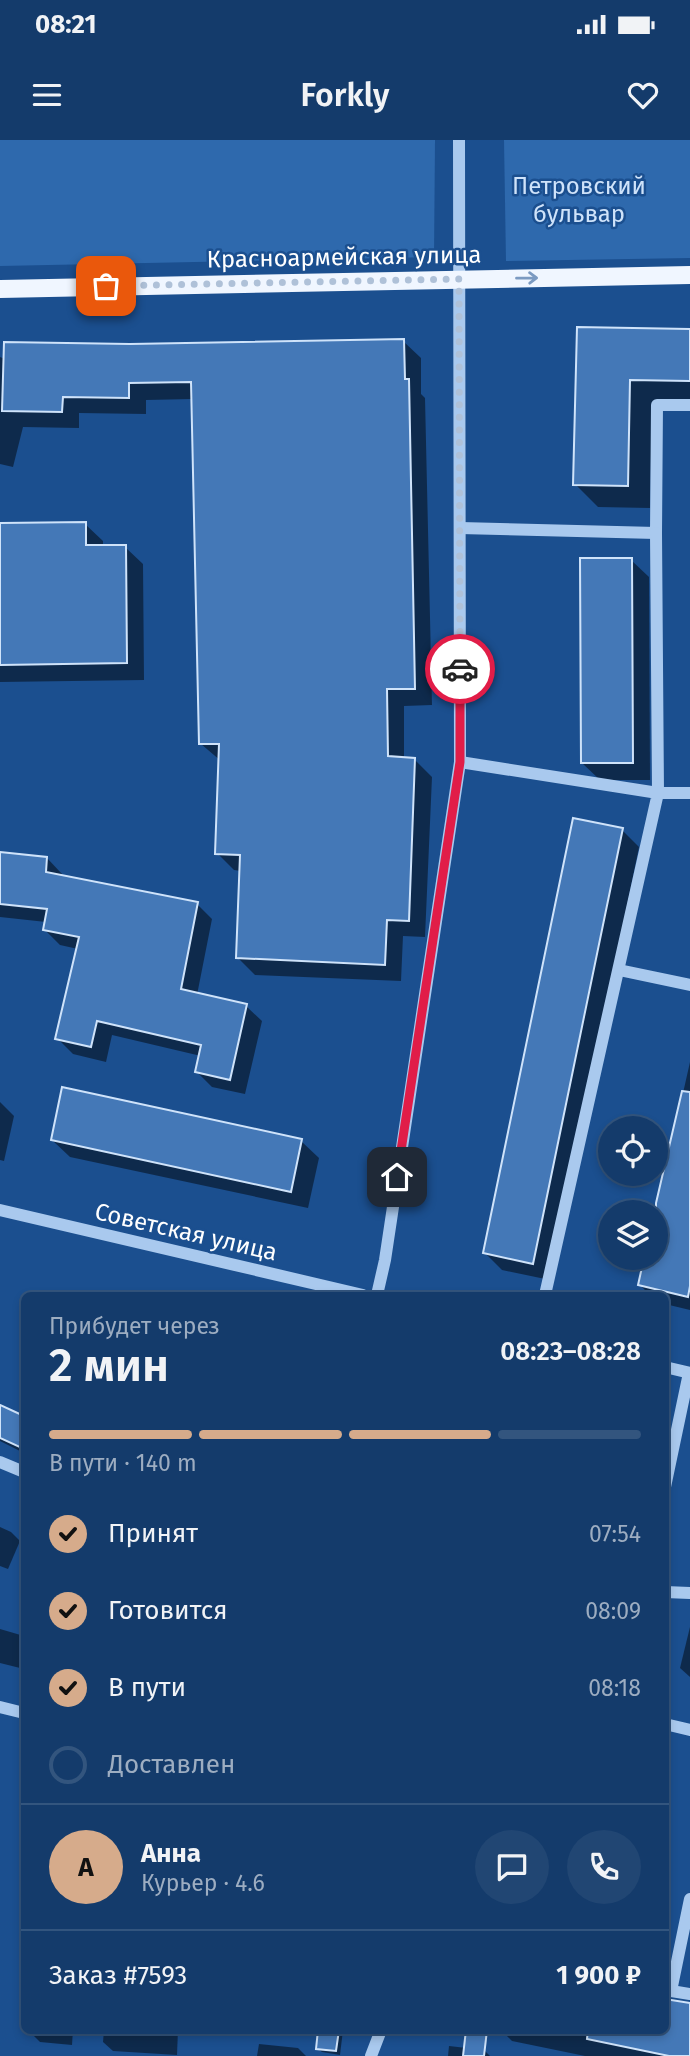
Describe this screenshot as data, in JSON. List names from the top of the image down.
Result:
{
  "streets": {
    "main road": ["Красноармейская улица"],
    "street": ["Советская улица"]
  },
  "parks": ["Петровский бульвар"],
  "page": {
    "status": "08:21",
    "header": "Forkly",
    "heading": ["2 мин", "Прибудет через", "08:23–08:28"],
    "panel": [
      "Анна",
      "Курьер · 4.6",
      "Заказ #7593",
      "1 900 ₽"
    ],
    "bar": "В пути · 140 m",
    "list": [
      ["Принят", "07:54"],
      ["Готовится", "08:09"],
      ["В пути", "08:18"],
      "Доставлен"
    ],
    "round": "А"
  }
}
